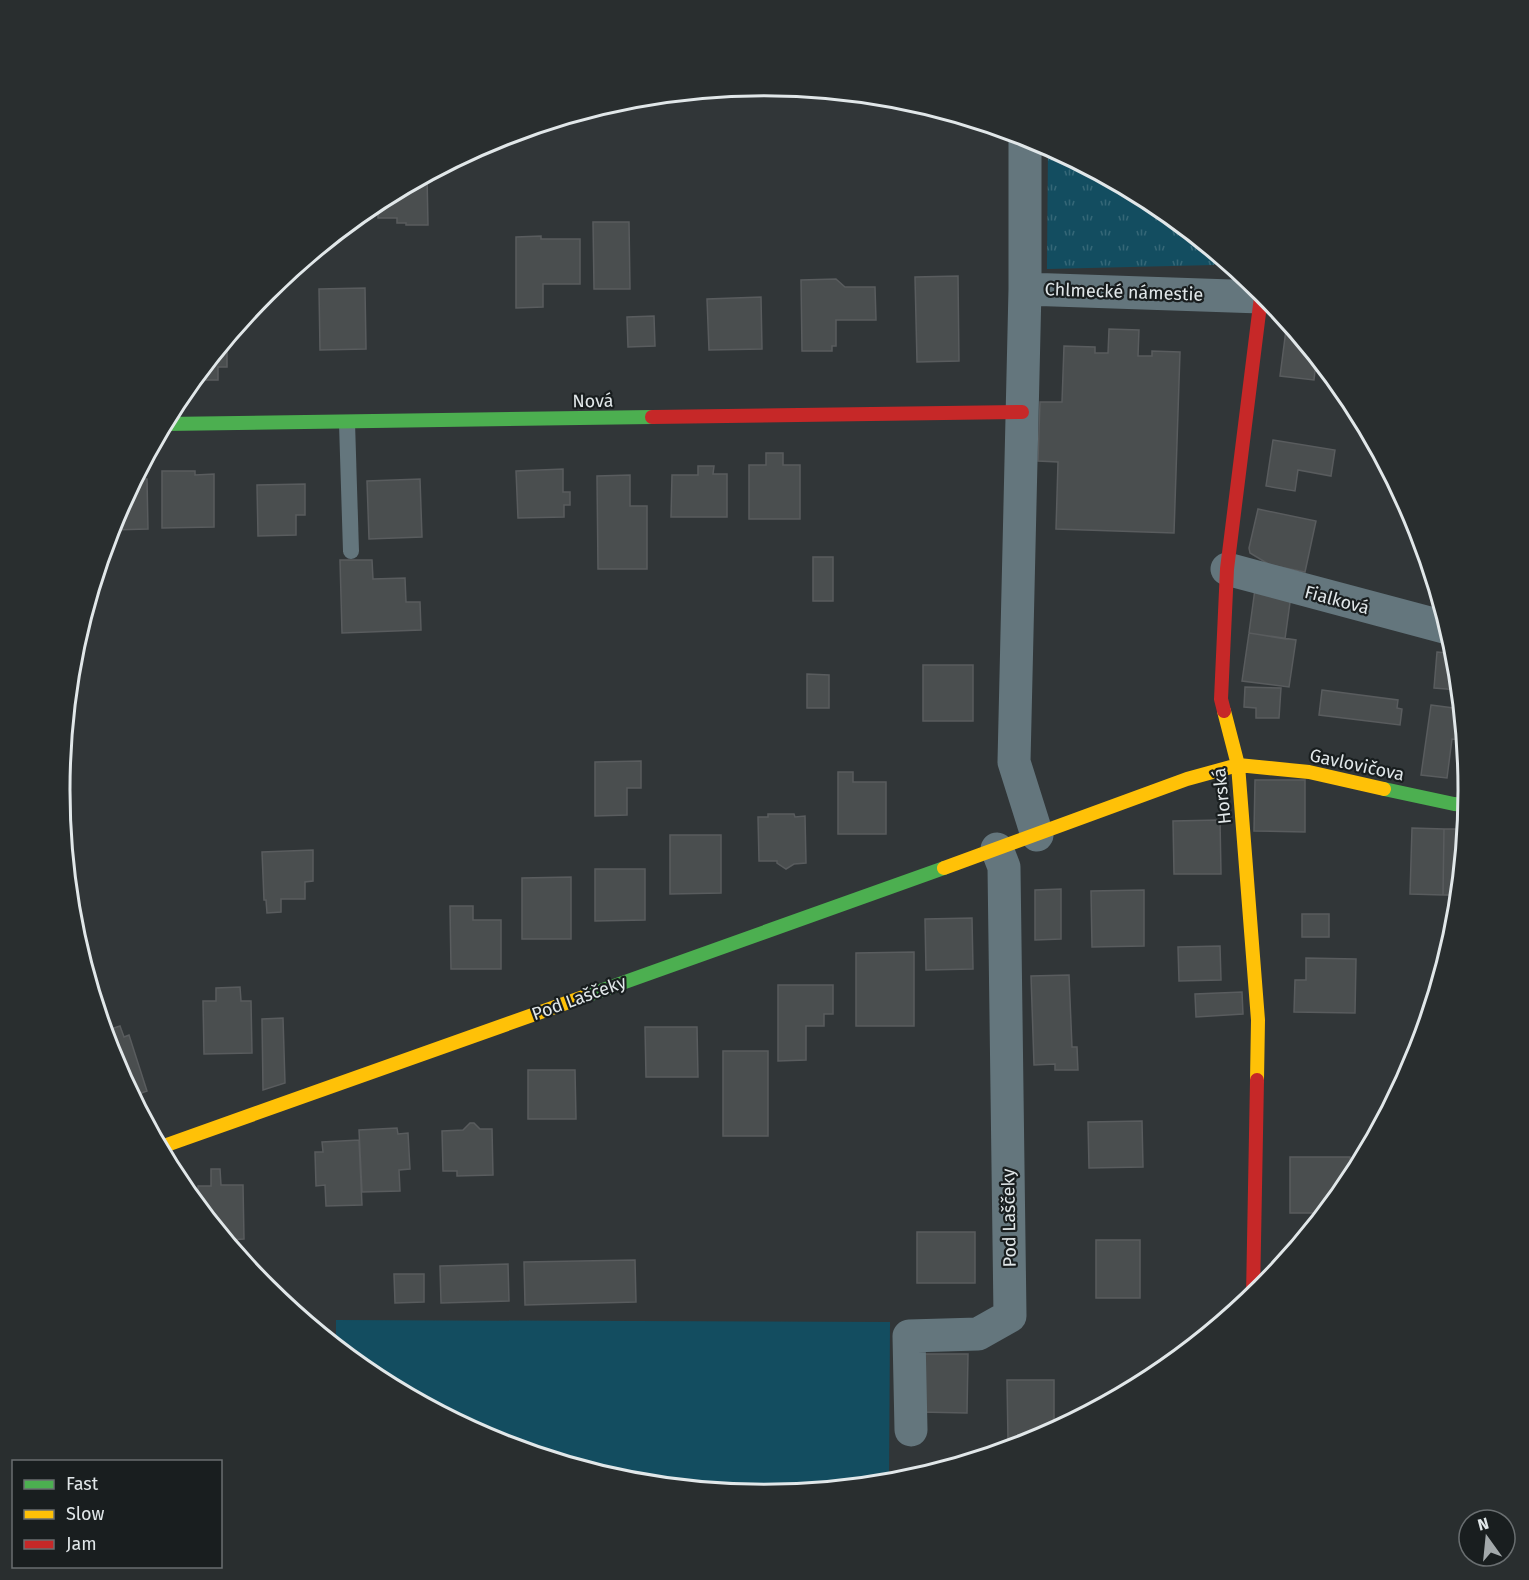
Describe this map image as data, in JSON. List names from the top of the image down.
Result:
{
  "streets": {
    "street": [
      "Chlmecké námestie",
      "Nová",
      "Fialková",
      "Gavlovičova",
      "Horská",
      "Pod Laščeky"
    ]
  },
  "crossings": [
    ["Fialková", "Horská"],
    ["Gavlovičova", "Horská"],
    ["Gavlovičova", "Pod Laščeky"],
    ["Horská", "Pod Laščeky"]
  ],
  "legend": ["Fast", "Slow", "Jam"],
  "north": "top"
}
